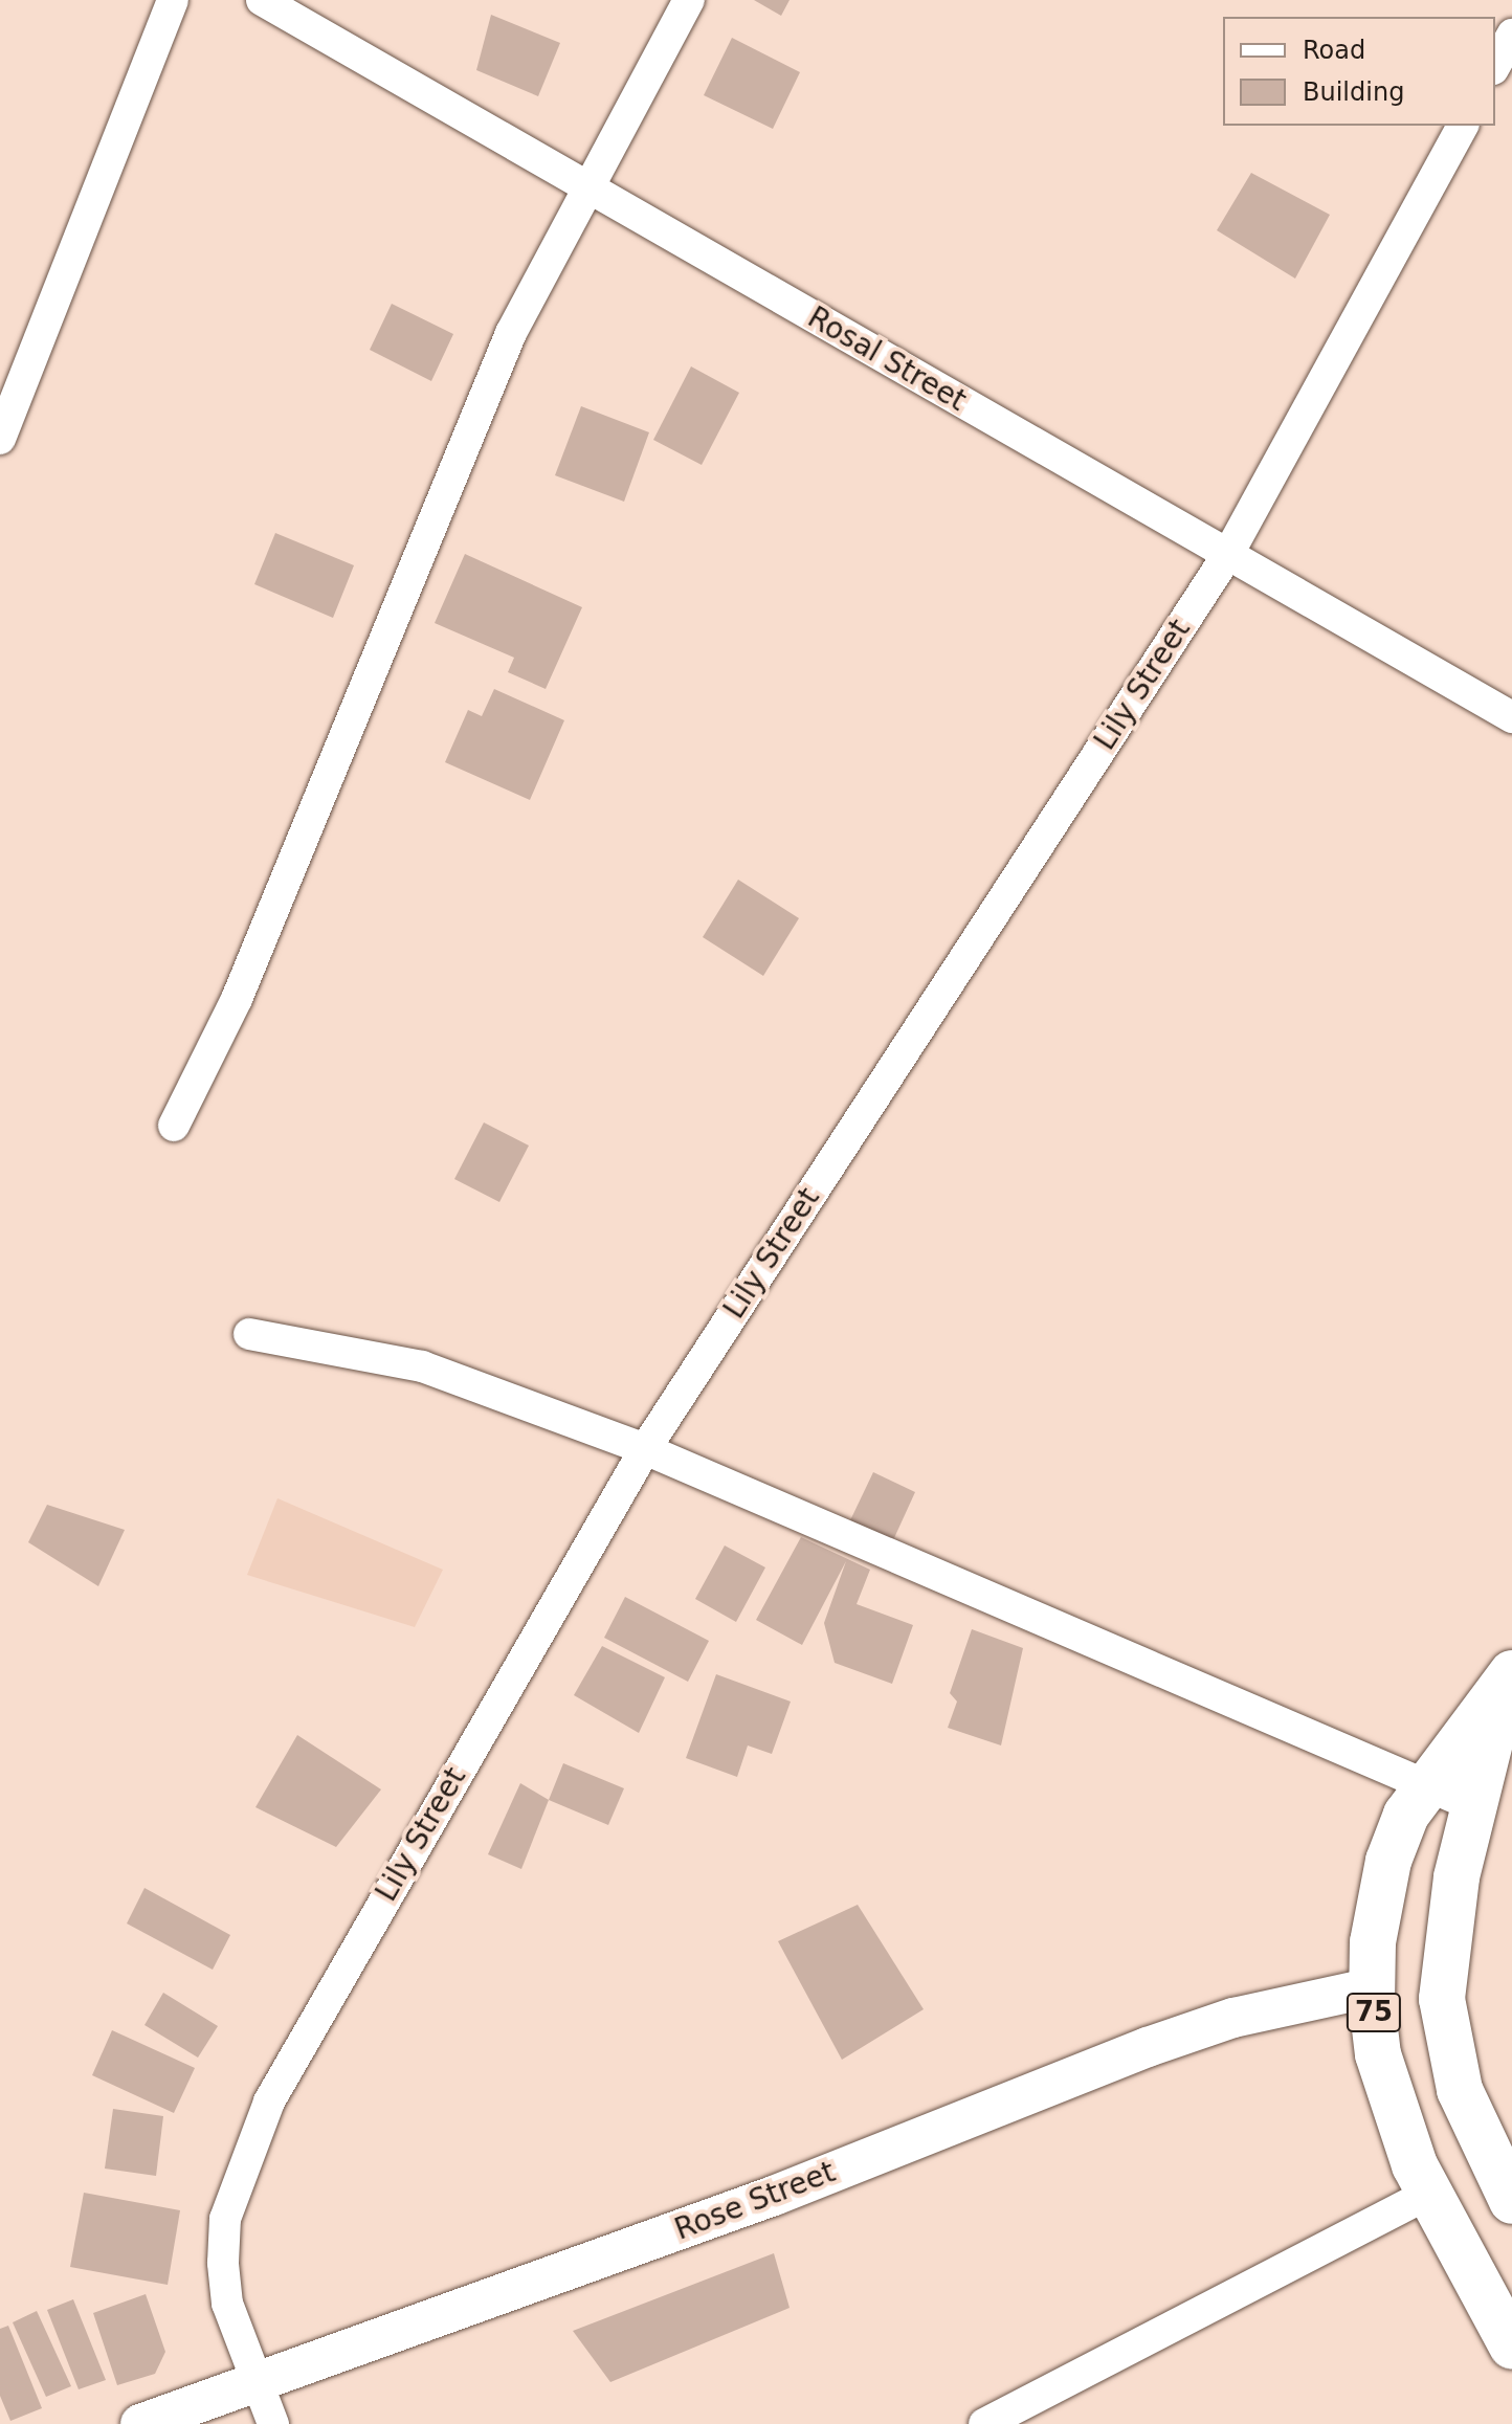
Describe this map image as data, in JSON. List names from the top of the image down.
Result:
{
  "streets": {
    "highway": ["75"],
    "street": ["Rosal Street", "Lily Street", "Rose Street"]
  },
  "crossings": [
    ["Rosal Street", "Lily Street"],
    ["Lily Street", "Rose Street"],
    ["75", "Rose Street"]
  ],
  "legend": ["Road", "Building"]
}
